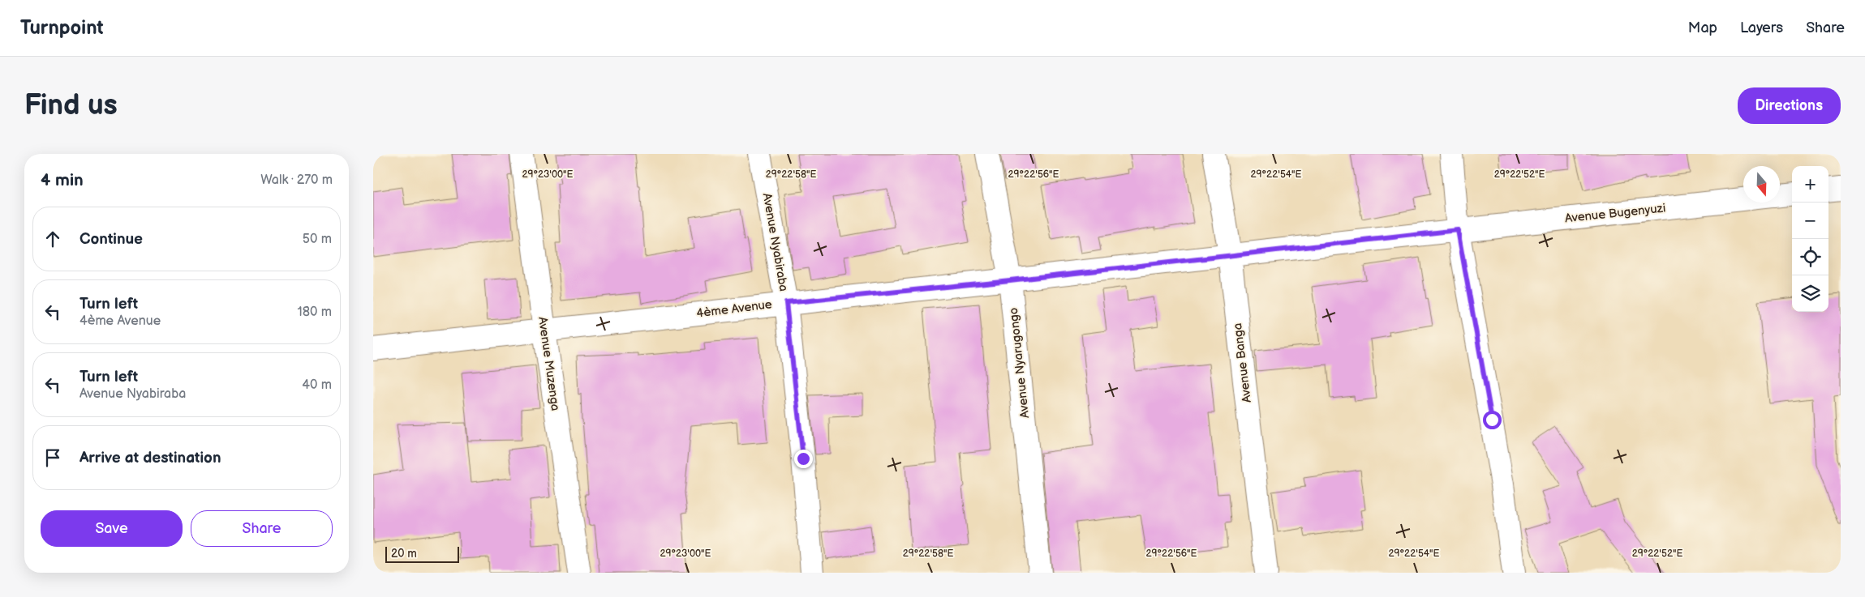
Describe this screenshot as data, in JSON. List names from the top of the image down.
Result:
{
  "streets": {
    "street": [
      "Avenue Bugenyuzi",
      "Avenue Nyabiraba",
      "4ème Avenue",
      "Avenue Nyarugongo",
      "Avenue Banga",
      "Avenue Muzenga"
    ]
  },
  "crossings": [
    ["Avenue Bugenyuzi", "4ème Avenue"],
    ["Avenue Nyabiraba", "4ème Avenue"],
    ["4ème Avenue", "Avenue Nyarugongo"],
    ["4ème Avenue", "Avenue Banga"],
    ["4ème Avenue", "Avenue Muzenga"]
  ],
  "scale_bar": "20 m",
  "north": "bottom",
  "page": {
    "header": "Turnpoint",
    "nav": ["Map", "Layers", "Share"],
    "buttons": [
      "Directions",
      ["Save", "Share"]
    ],
    "title": "Find us",
    "heading": ["4 min", "Walk · 270 m"],
    "map_buttons": ["+", "−"],
    "list": [
      ["Continue", "50 m"],
      ["Turn left", "4ème Avenue", "180 m"],
      ["Turn left", "Avenue Nyabiraba", "40 m"],
      "Arrive at destination"
    ],
    "scale": "20 m"
  },
  "coordinates": [
    "29°23'00\"E",
    "29°22'58\"E",
    "29°22'56\"E",
    "29°22'54\"E",
    "29°22'52\"E"
  ]
}
